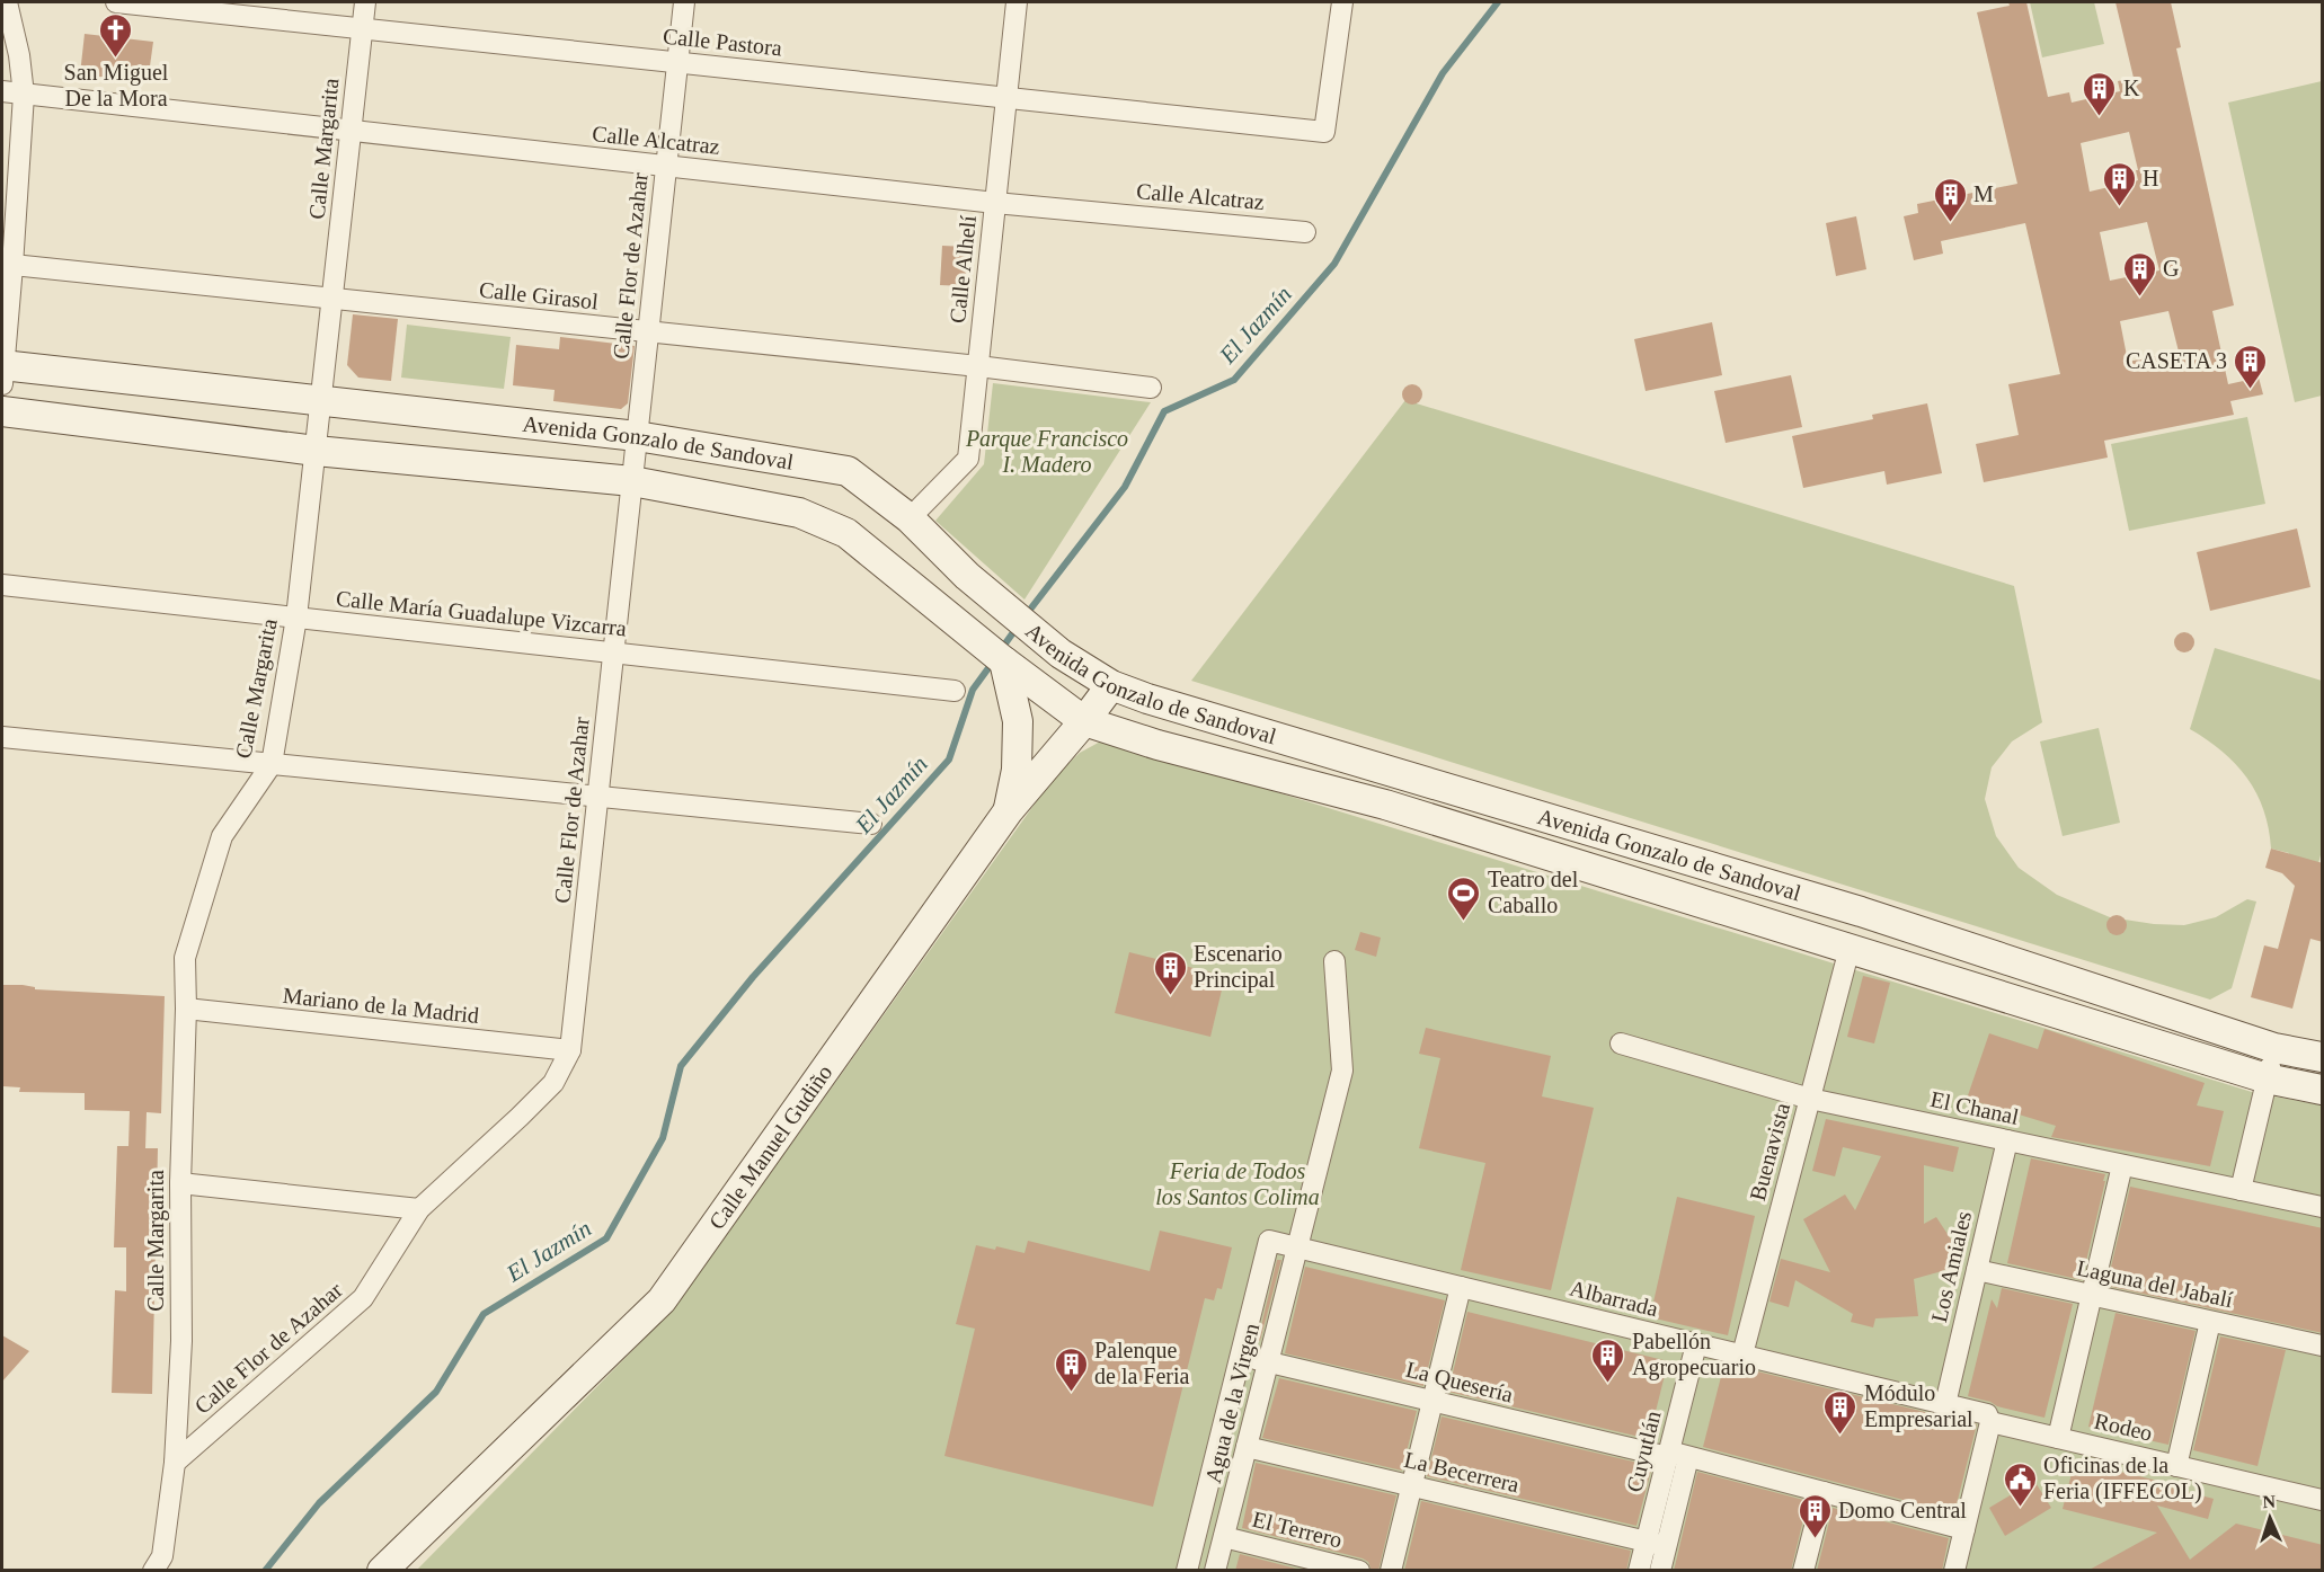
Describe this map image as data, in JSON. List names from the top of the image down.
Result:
{
  "streets": {
    "main road": ["Avenida Gonzalo de Sandoval", "Calle Manuel Gudiño"],
    "street": [
      "Calle Pastora",
      "Calle Alcatraz",
      "Calle Margarita",
      "Calle Flor de Azahar",
      "Calle Alhelí",
      "Calle Girasol",
      "Calle María Guadalupe Vizcarra",
      "Mariano de la Madrid",
      "El Chanal",
      "Buenavista",
      "Los Amiales",
      "Laguna del Jabalí",
      "Albarrada",
      "La Quesería",
      "Agua de la Virgen",
      "Rodeo",
      "Cuyutlán",
      "La Becerrera",
      "El Terrero"
    ]
  },
  "crossings": [
    ["Calle Pastora", "Calle Margarita"],
    ["Calle Pastora", "Calle Flor de Azahar"],
    ["Calle Pastora", "Calle Alhelí"],
    ["Calle Alcatraz", "Calle Margarita"],
    ["Calle Alcatraz", "Calle Flor de Azahar"],
    ["Calle Alcatraz", "Calle Alhelí"],
    ["Calle Margarita", "Calle Flor de Azahar"],
    ["Calle Margarita", "Calle Girasol"],
    ["Calle Margarita", "Avenida Gonzalo de Sandoval"],
    ["Calle Margarita", "Calle María Guadalupe Vizcarra"],
    ["Calle Margarita", "Mariano de la Madrid"],
    ["Calle Flor de Azahar", "Calle Girasol"],
    ["Calle Flor de Azahar", "Avenida Gonzalo de Sandoval"],
    ["Calle Flor de Azahar", "Calle María Guadalupe Vizcarra"],
    ["Calle Flor de Azahar", "Mariano de la Madrid"],
    ["Calle Alhelí", "Calle Girasol"],
    ["Calle Alhelí", "Avenida Gonzalo de Sandoval"],
    ["Avenida Gonzalo de Sandoval", "Calle Manuel Gudiño"],
    ["El Chanal", "Buenavista"],
    ["El Chanal", "Los Amiales"],
    ["Buenavista", "Albarrada"],
    ["Los Amiales", "Laguna del Jabalí"],
    ["Los Amiales", "Albarrada"],
    ["Albarrada", "Agua de la Virgen"],
    ["Albarrada", "Rodeo"],
    ["Albarrada", "Cuyutlán"],
    ["La Quesería", "Agua de la Virgen"],
    ["La Quesería", "Cuyutlán"],
    ["Agua de la Virgen", "La Becerrera"],
    ["Agua de la Virgen", "El Terrero"],
    ["Cuyutlán", "La Becerrera"]
  ],
  "water": ["El Jazmín"],
  "parks": ["Parque Francisco I. Madero", "Feria de Todos los Santos Colima"],
  "places": {
    "church": ["San Miguel De la Mora"],
    "building": [
      "K",
      "H",
      "M",
      "G",
      "CASETA 3",
      "Escenario Principal",
      "Pabellón Agropecuario",
      "Palenque de la Feria",
      "Módulo Empresarial",
      "Domo Central"
    ],
    "sports": ["Teatro del Caballo"],
    "public building": ["Oficinas de la Feria (IFFECOL)"]
  },
  "north": "top"
}
